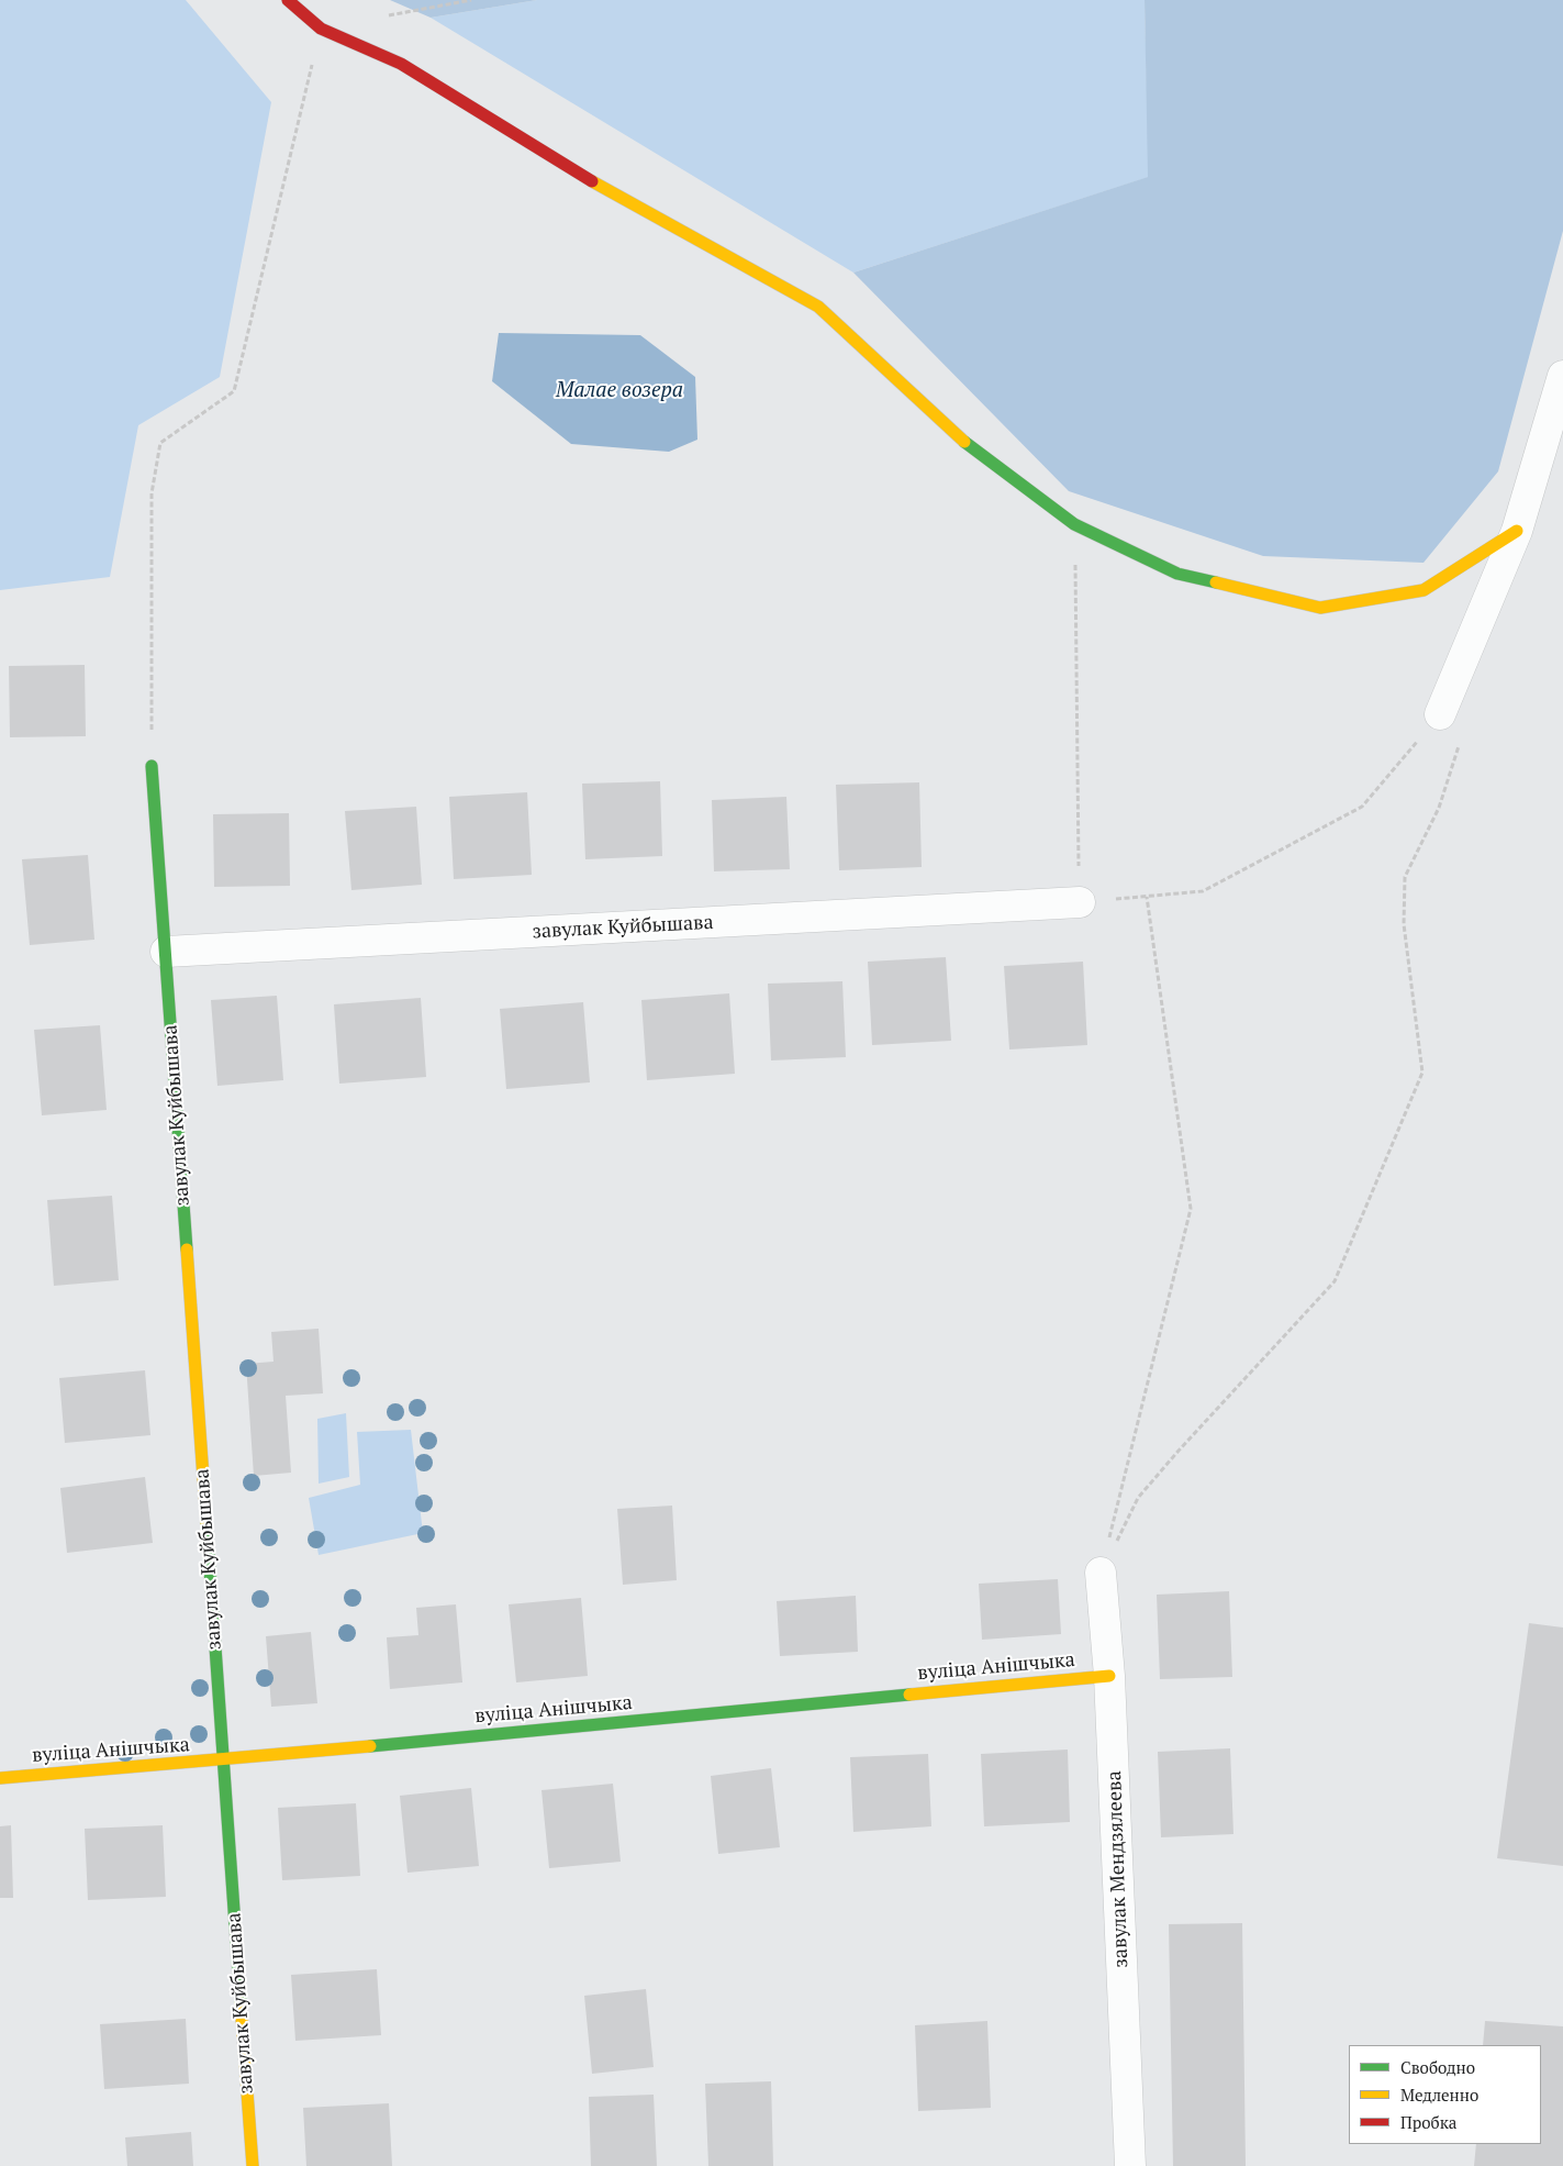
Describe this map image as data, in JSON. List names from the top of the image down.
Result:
{
  "streets": {
    "street": ["завулак Куйбышава", "вуліца Анішчыка", "завулак Мендзялеева"]
  },
  "crossings": [
    ["завулак Куйбышава", "вуліца Анішчыка"],
    ["вуліца Анішчыка", "завулак Мендзялеева"]
  ],
  "water": ["Малае возера"],
  "legend": ["Свободно", "Медленно", "Пробка"]
}
